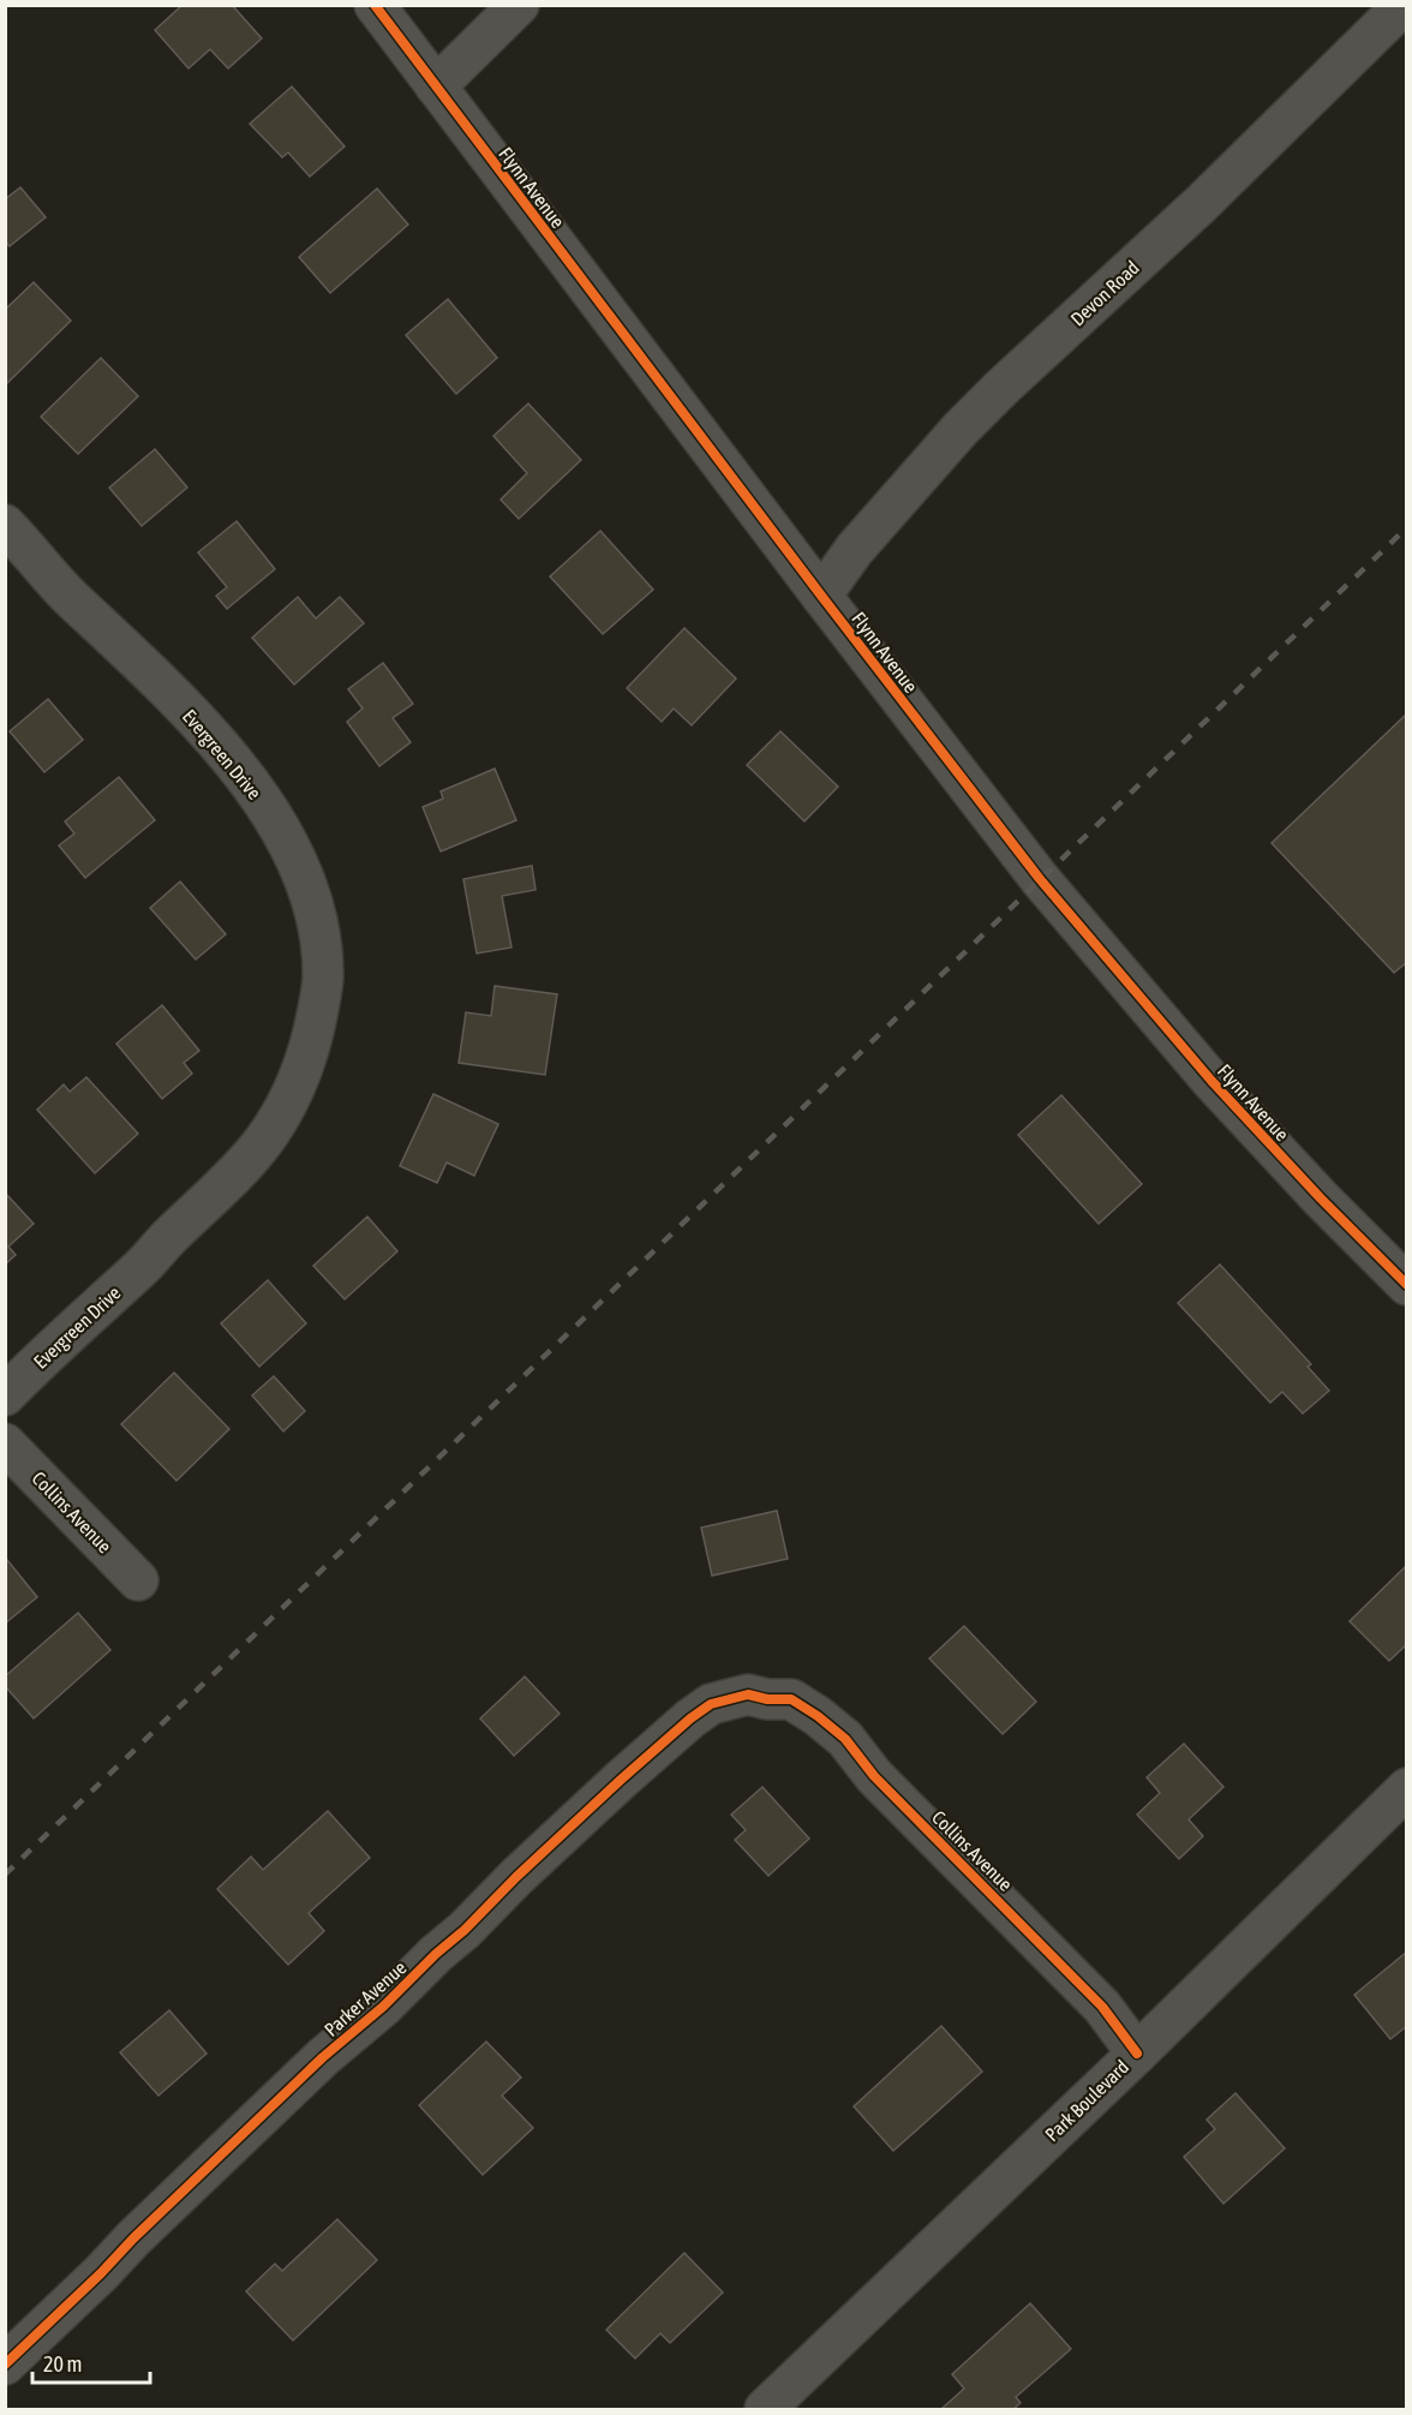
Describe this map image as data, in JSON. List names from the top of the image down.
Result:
{
  "streets": {
    "street": [
      "Flynn Avenue",
      "Devon Road",
      "Evergreen Drive",
      "Collins Avenue",
      "Parker Avenue",
      "Park Boulevard"
    ]
  },
  "crossings": [
    ["Flynn Avenue", "Devon Road"],
    ["Collins Avenue", "Parker Avenue"],
    ["Collins Avenue", "Park Boulevard"]
  ],
  "scale_bar": "20 m"
}
